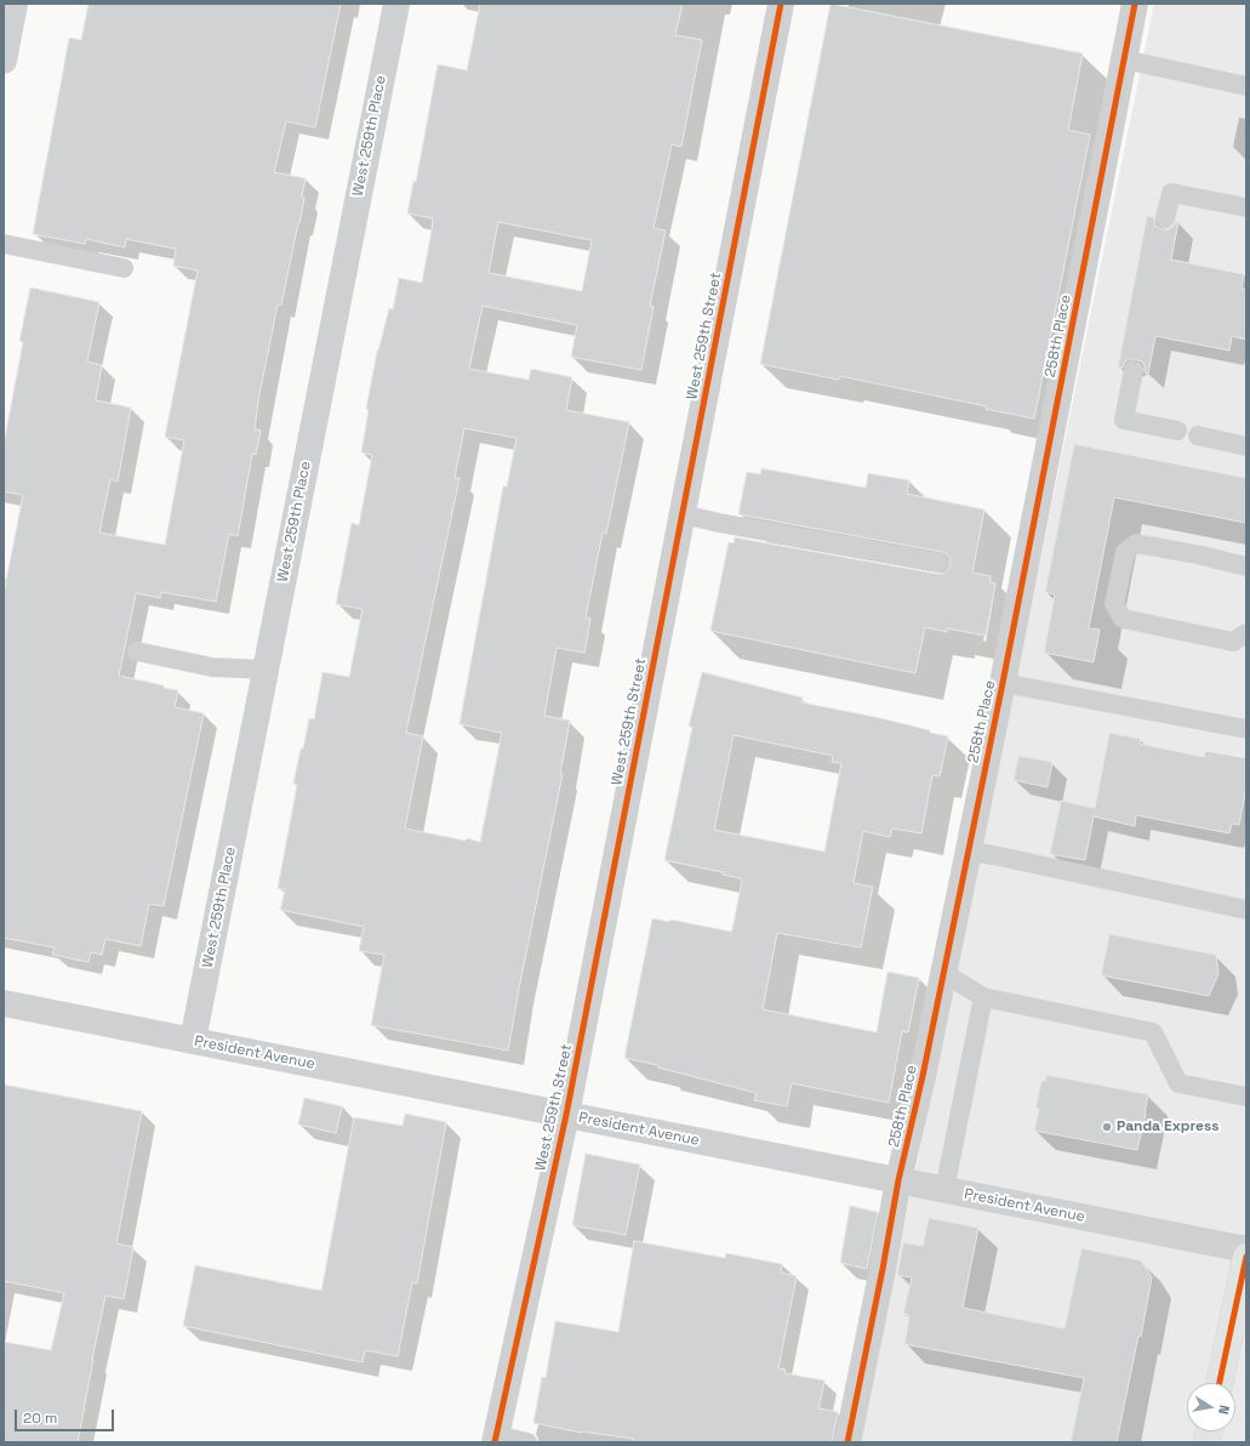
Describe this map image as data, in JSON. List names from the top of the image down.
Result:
{
  "streets": {
    "street": [
      "West 259th Place",
      "West 259th Street",
      "258th Place",
      "President Avenue"
    ]
  },
  "crossings": [
    ["West 259th Place", "President Avenue"],
    ["West 259th Street", "President Avenue"],
    ["258th Place", "President Avenue"]
  ],
  "places": ["Panda Express"],
  "scale_bar": "20 m",
  "north": "right"
}
